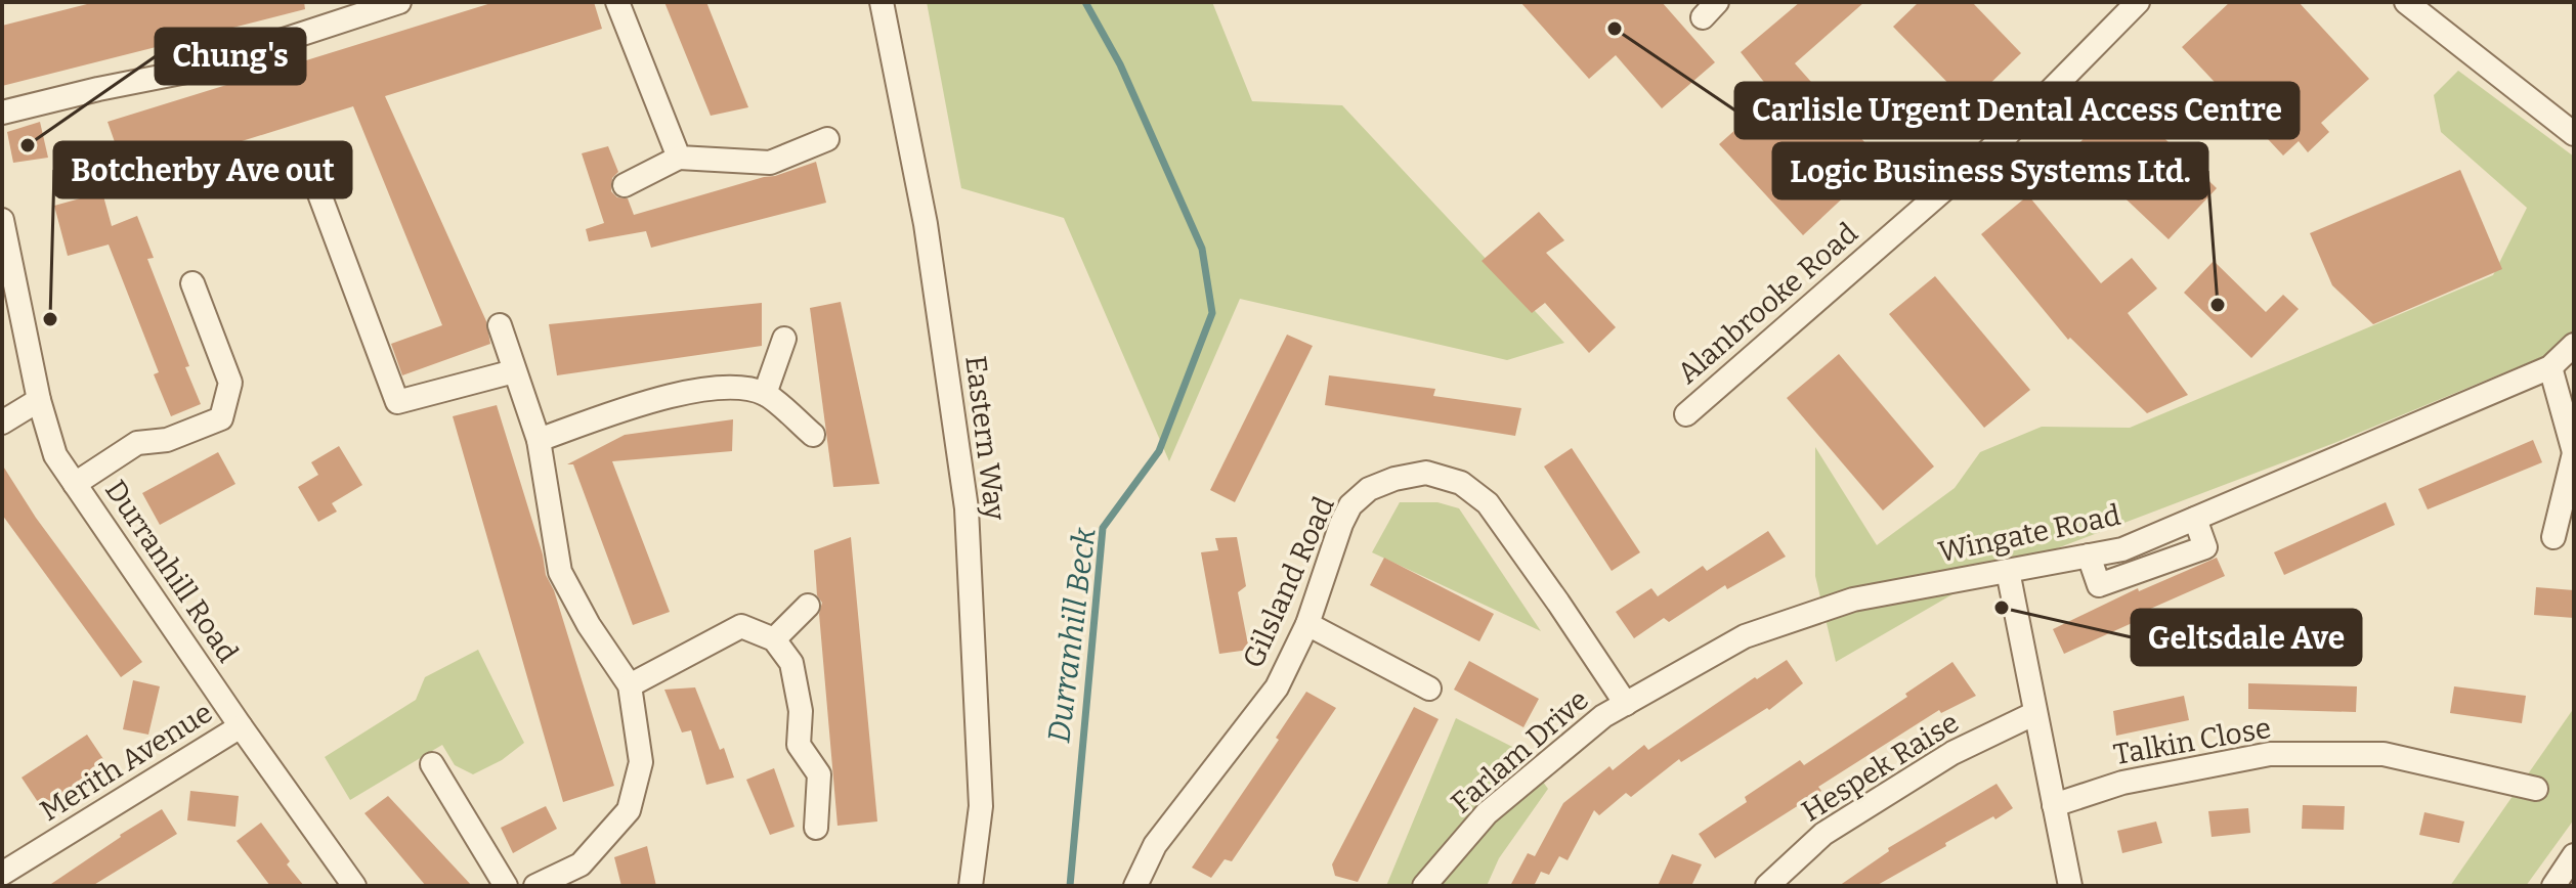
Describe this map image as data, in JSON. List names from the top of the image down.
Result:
{
  "streets": {
    "street": [
      "Alanbrooke Road",
      "Eastern Way",
      "Wingate Road",
      "Durranhill Road",
      "Gilsland Road",
      "Talkin Close",
      "Farlam Drive",
      "Merith Avenue",
      "Hespek Raise"
    ]
  },
  "crossings": [
    ["Wingate Road", "Gilsland Road"],
    ["Wingate Road", "Farlam Drive"],
    ["Durranhill Road", "Merith Avenue"],
    ["Gilsland Road", "Farlam Drive"]
  ],
  "water": ["Durranhill Beck"],
  "places": [
    "Carlisle Urgent Dental Access Centre",
    "Chung's",
    "Logic Business Systems Ltd.",
    "Botcherby Ave out",
    "Geltsdale Ave"
  ]
}
